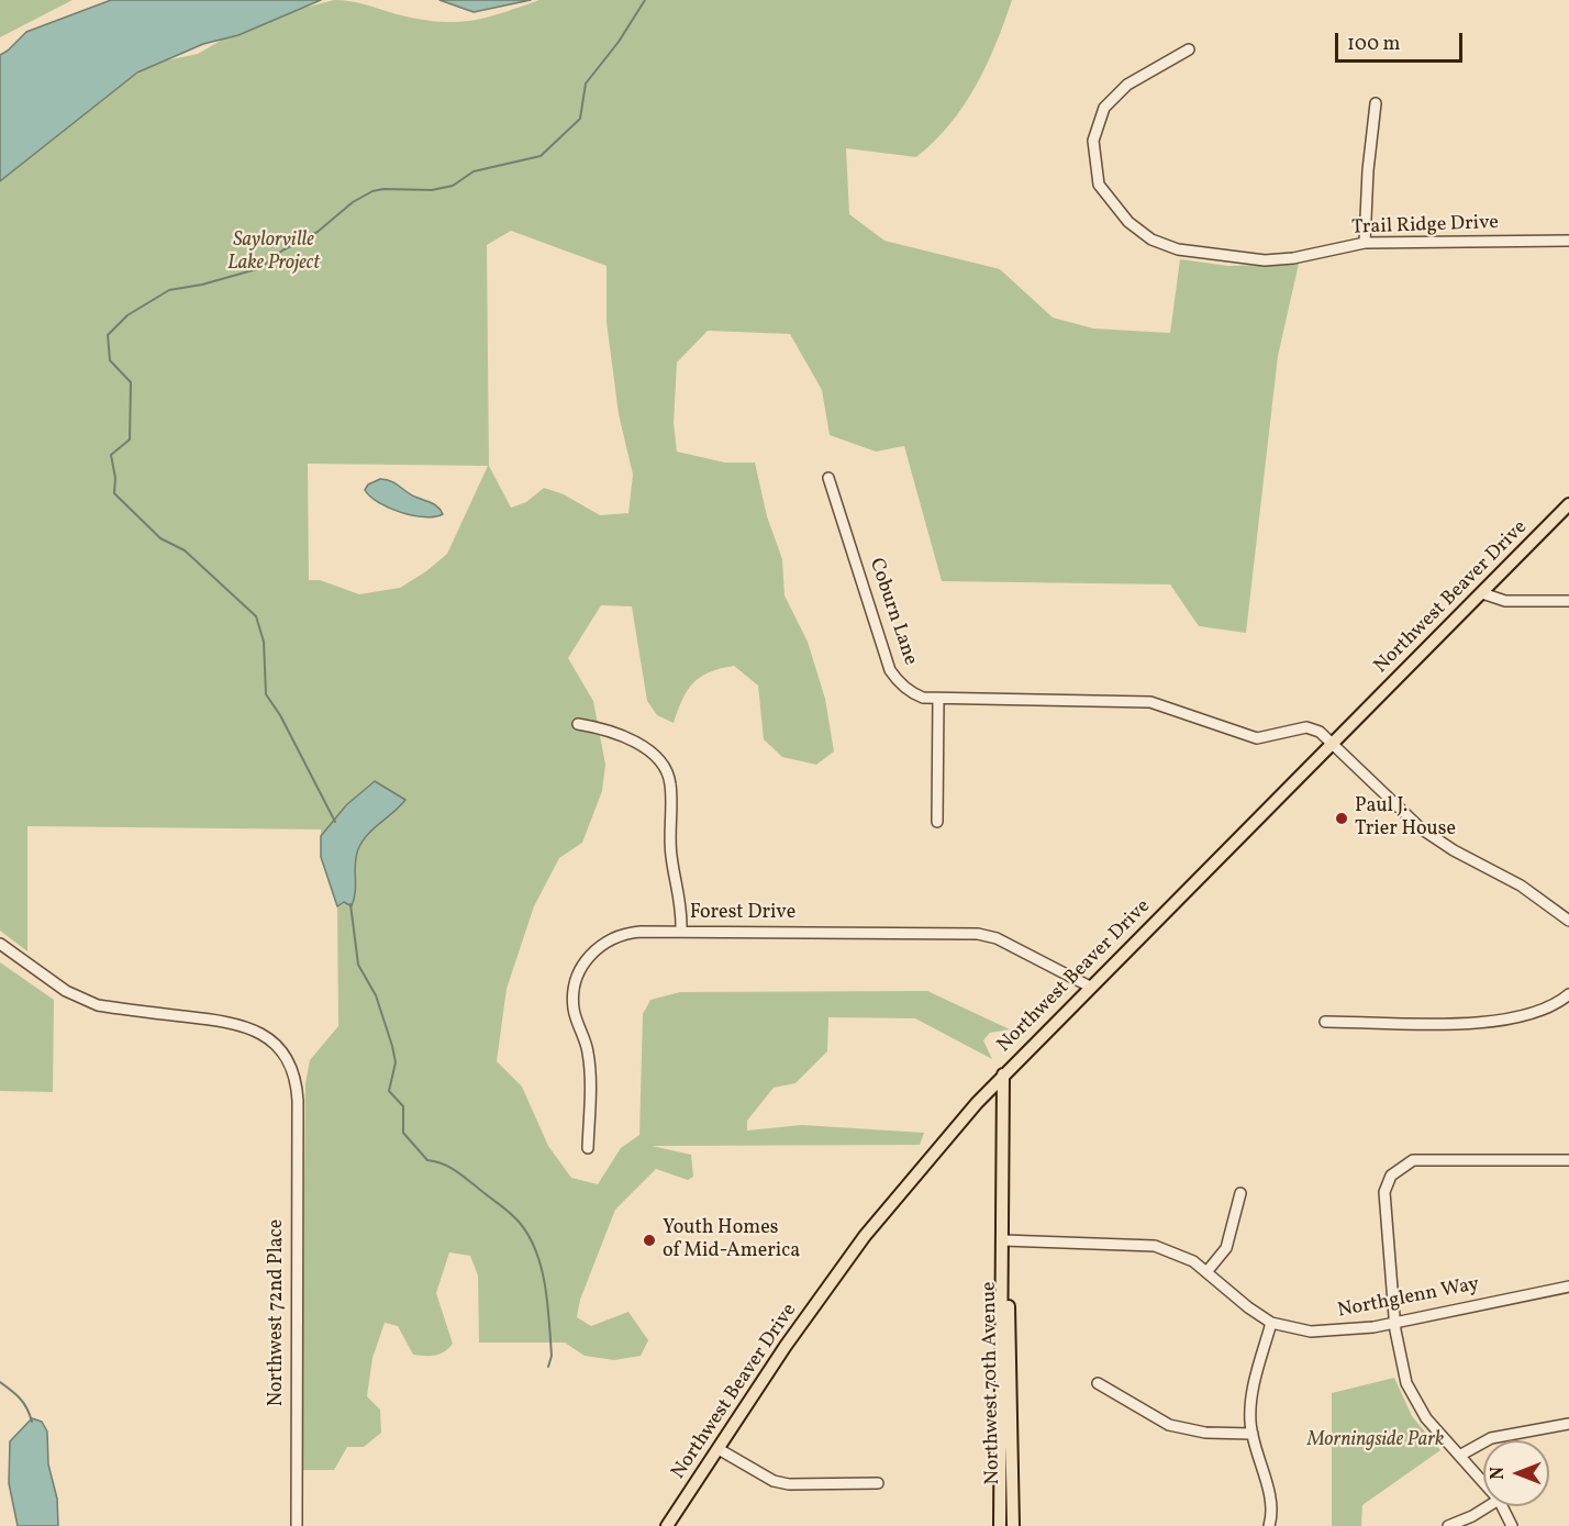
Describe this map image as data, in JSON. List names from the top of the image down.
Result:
{
  "streets": {
    "main road": ["Northwest Beaver Drive", "Northwest 70th Avenue"],
    "street": [
      "Trail Ridge Drive",
      "Coburn Lane",
      "Forest Drive",
      "Northglenn Way",
      "Northwest 72nd Place"
    ]
  },
  "crossings": [
    ["Northwest Beaver Drive", "Coburn Lane"],
    ["Northwest Beaver Drive", "Forest Drive"],
    ["Northwest Beaver Drive", "Northwest 70th Avenue"],
    ["Northglenn Way", "Northwest 70th Avenue"]
  ],
  "parks": ["Saylorville Lake Project", "Morningside Park"],
  "places": ["Paul J. Trier House", "Youth Homes of Mid-America"],
  "scale_bar": "100 m",
  "north": "left"
}
